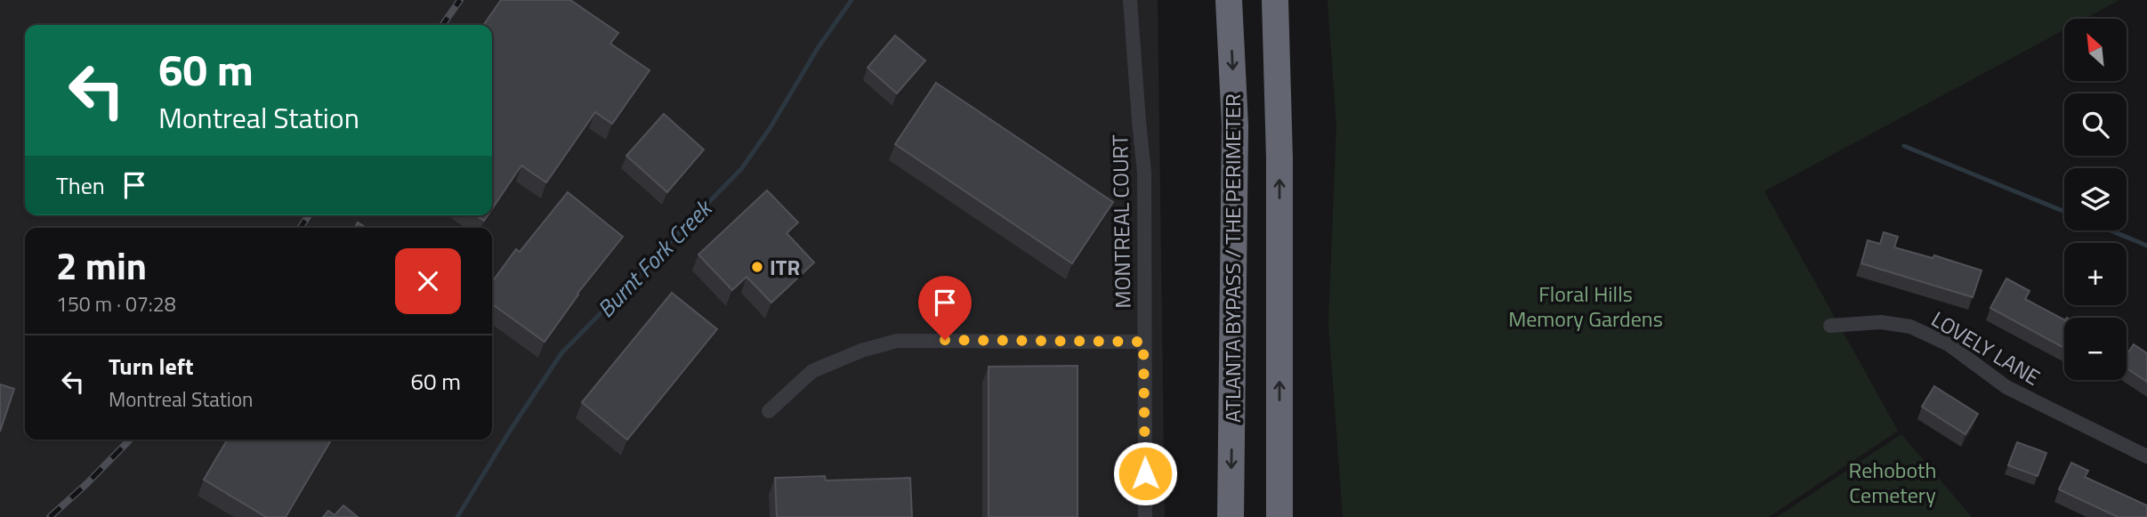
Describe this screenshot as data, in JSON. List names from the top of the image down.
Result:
{
  "streets": {
    "highway": ["ATLANTA BYPASS / THE PERIMETER"],
    "street": ["MONTREAL COURT", "LOVELY LANE"]
  },
  "water": ["Burnt Fork Creek"],
  "parks": ["Floral Hills Memory Gardens", "Rehoboth Cemetery"],
  "places": ["ITR"],
  "north": "top left",
  "page": {
    "map_buttons": ["+", "−"],
    "turn": ["60 m", "Montreal Station"],
    "then": "Then",
    "heading": ["2 min", "150 m · 07:28"],
    "list": [
      {
        "name": "Turn left",
        "note": "Montreal Station",
        "value": "60 m"
      }
    ]
  }
}
